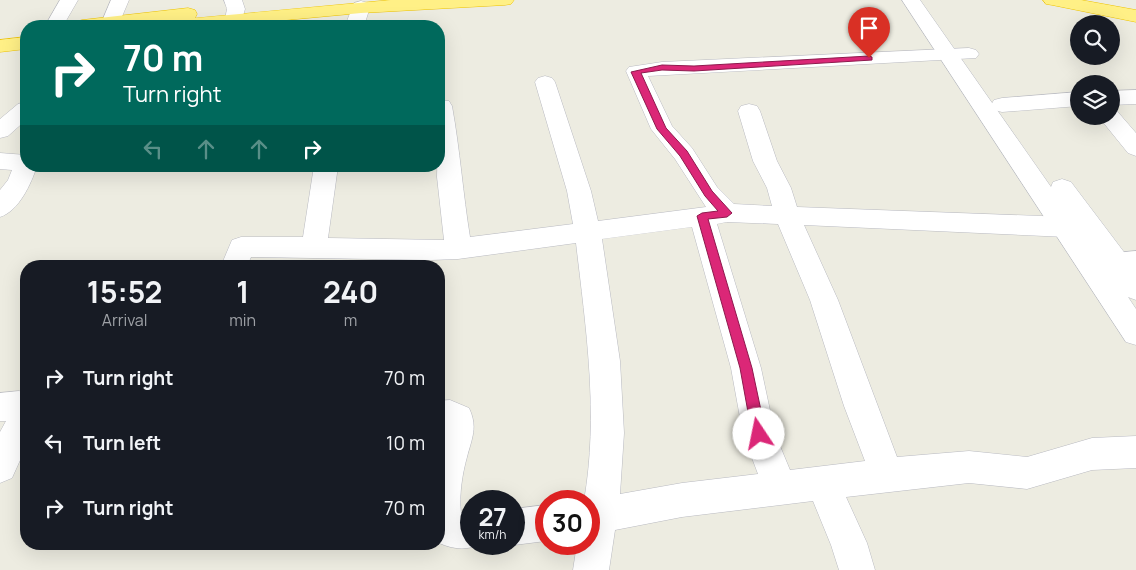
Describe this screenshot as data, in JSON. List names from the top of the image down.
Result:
{
  "page": {
    "turn": ["70 m", "Turn right"],
    "eta": [
      "15:52",
      "Arrival",
      "1",
      "min",
      "240",
      "m"
    ],
    "list": [
      {
        "name": "Turn right",
        "value": "70 m"
      },
      {
        "name": "Turn left",
        "value": "10 m"
      },
      {
        "name": "Turn right",
        "value": "70 m"
      }
    ],
    "speed": "27 km/h",
    "limit": "30"
  }
}
